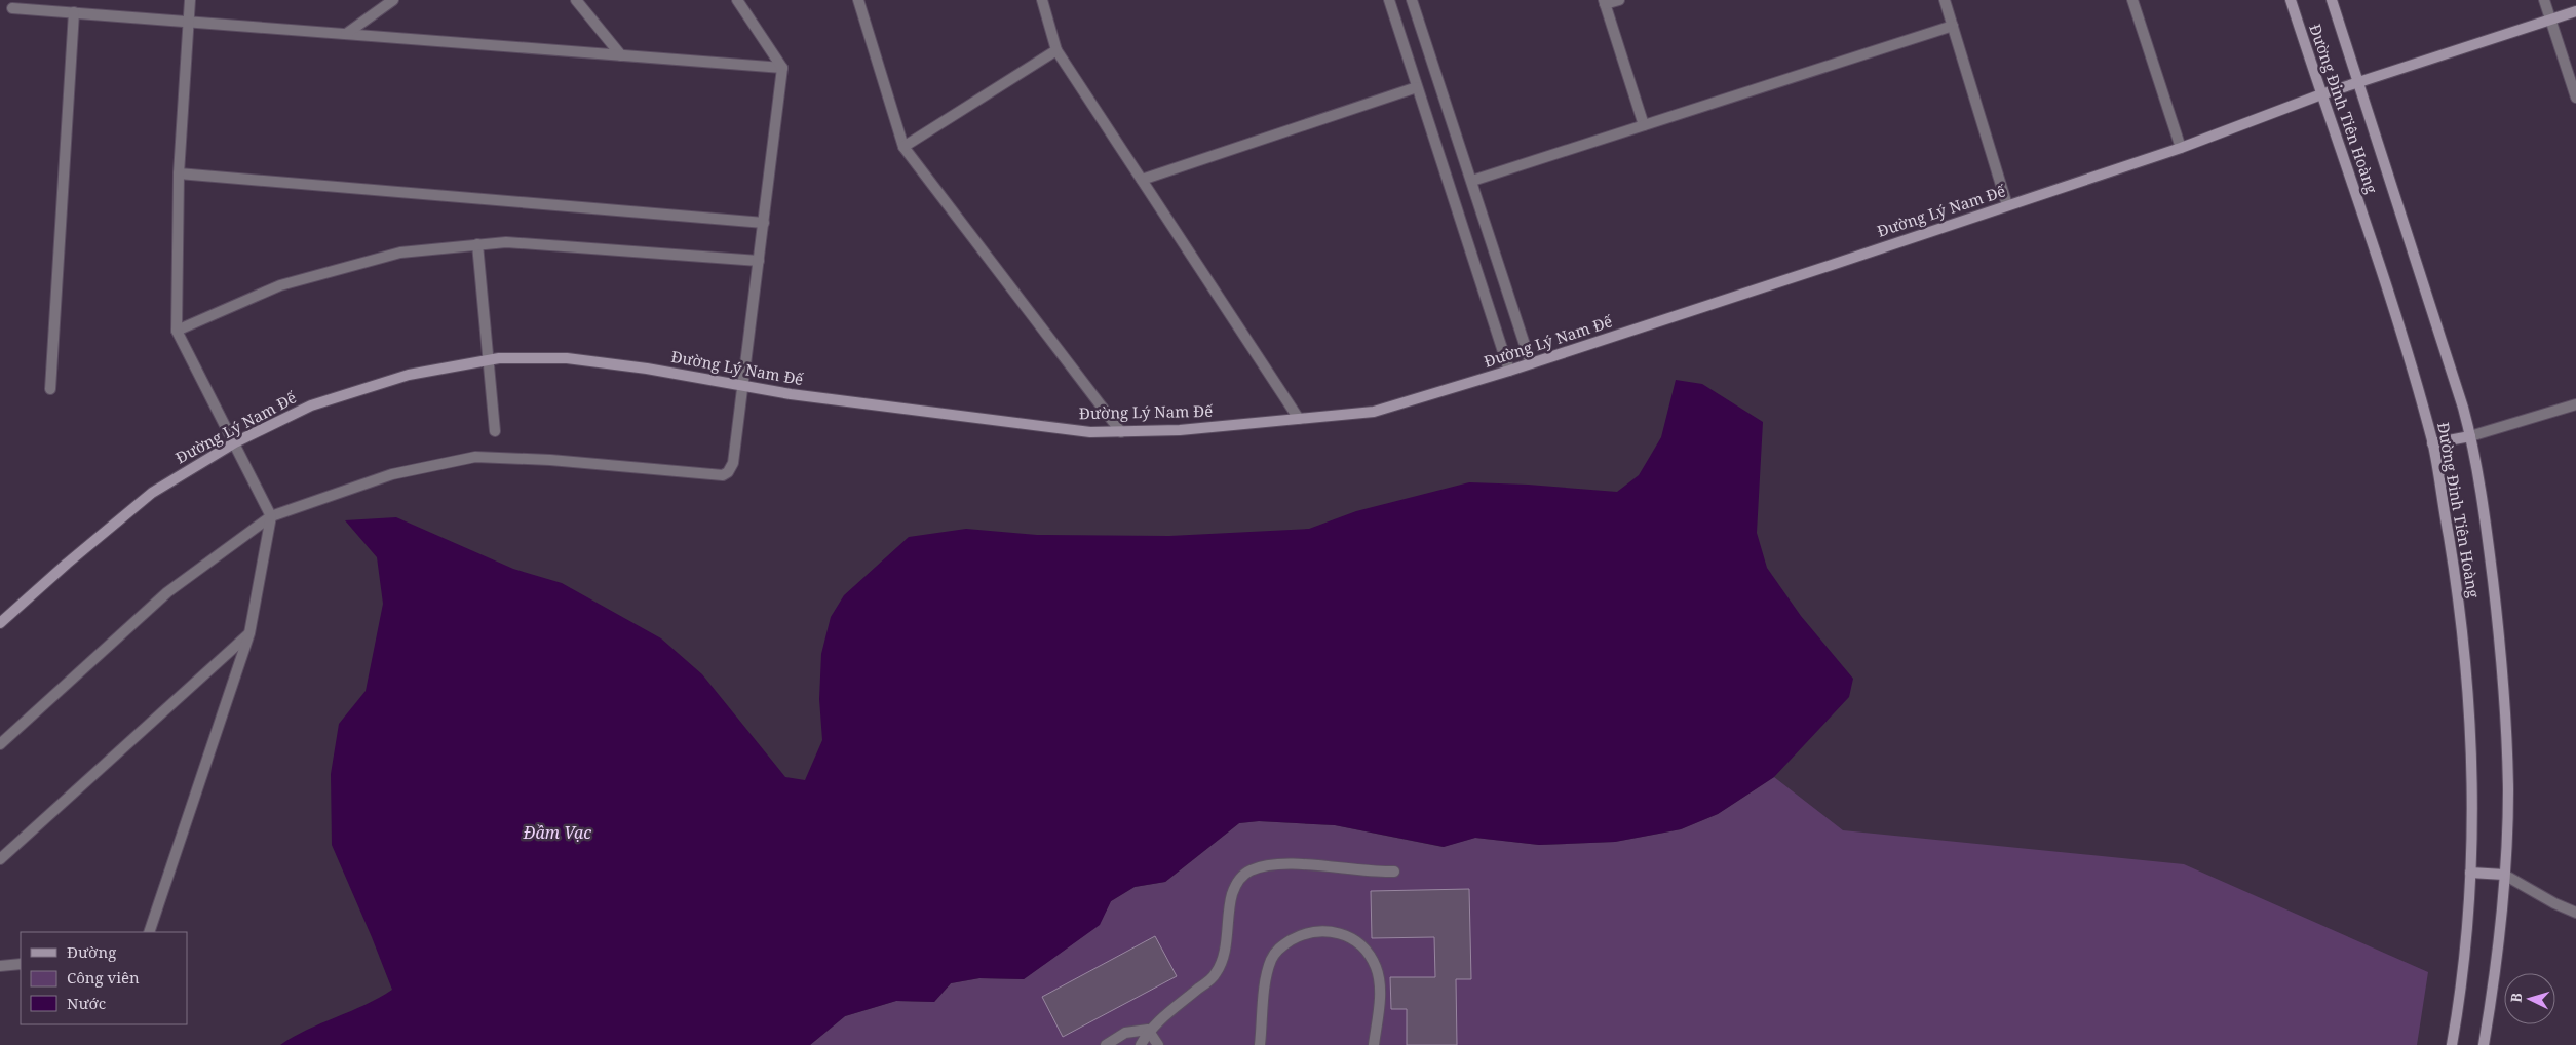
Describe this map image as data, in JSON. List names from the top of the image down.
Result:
{
  "streets": {
    "street": ["Đường Đinh Tiên Hoàng", "Đường Lý Nam Đế"]
  },
  "crossings": [
    ["Đường Đinh Tiên Hoàng", "Đường Lý Nam Đế"]
  ],
  "water": ["Đầm Vạc"],
  "legend": ["Đường", "Công viên", "Nước"],
  "north": "left"
}
